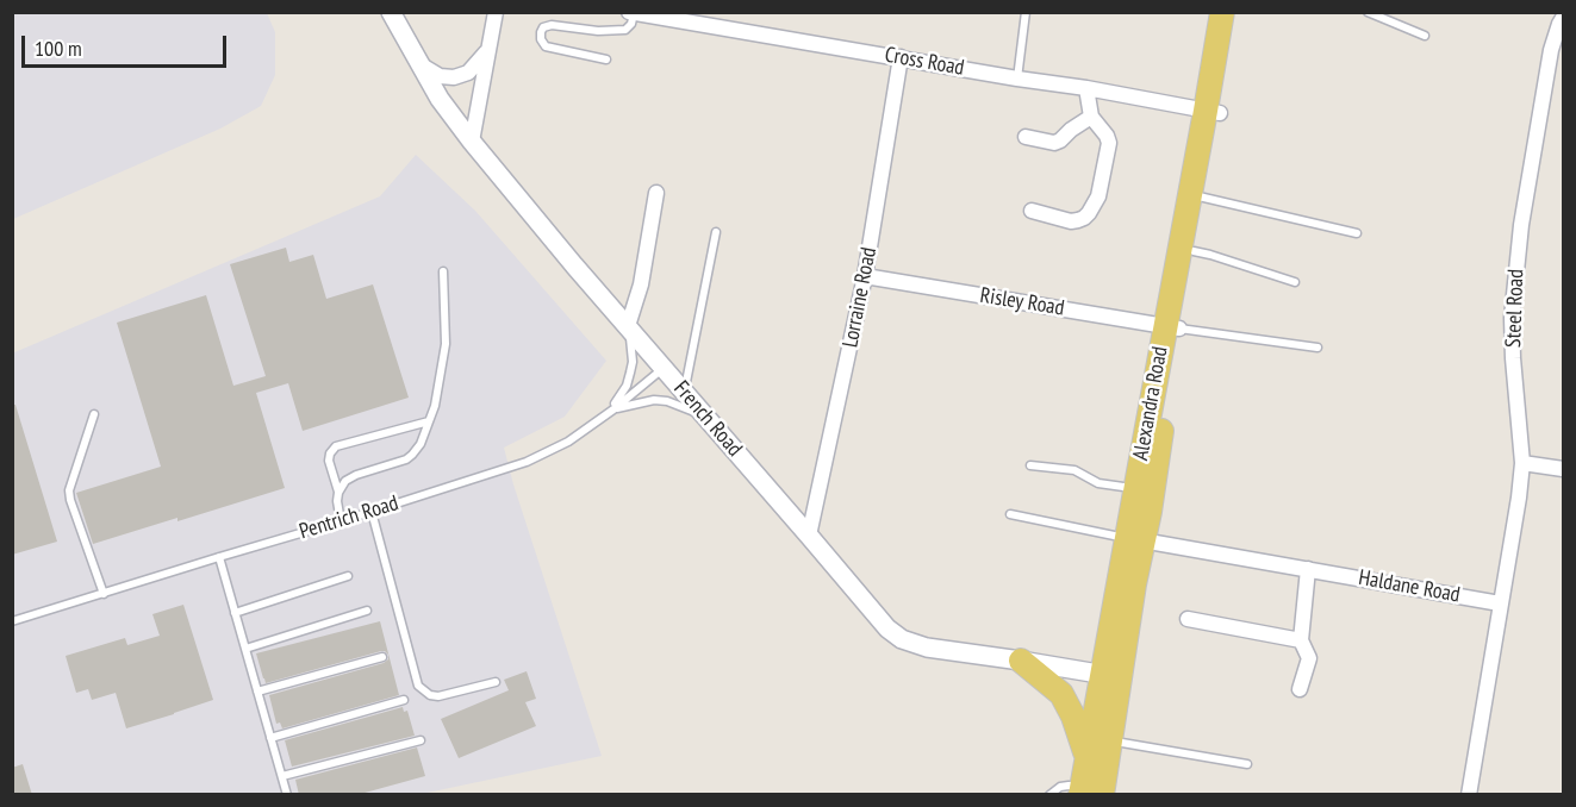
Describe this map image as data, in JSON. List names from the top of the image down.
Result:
{
  "streets": {
    "main road": ["Alexandra Road"],
    "street": [
      "Cross Road",
      "Lorraine Road",
      "Risley Road",
      "Steel Road",
      "French Road",
      "Haldane Road"
    ],
    "lane": ["Pentrich Road"]
  },
  "crossings": [
    ["Cross Road", "Lorraine Road"],
    ["Cross Road", "Alexandra Road"],
    ["Lorraine Road", "Risley Road"],
    ["Lorraine Road", "French Road"],
    ["Risley Road", "Alexandra Road"],
    ["Steel Road", "Haldane Road"],
    ["Alexandra Road", "French Road"],
    ["Alexandra Road", "Haldane Road"],
    ["French Road", "Pentrich Road"]
  ],
  "scale_bar": "100 m"
}
